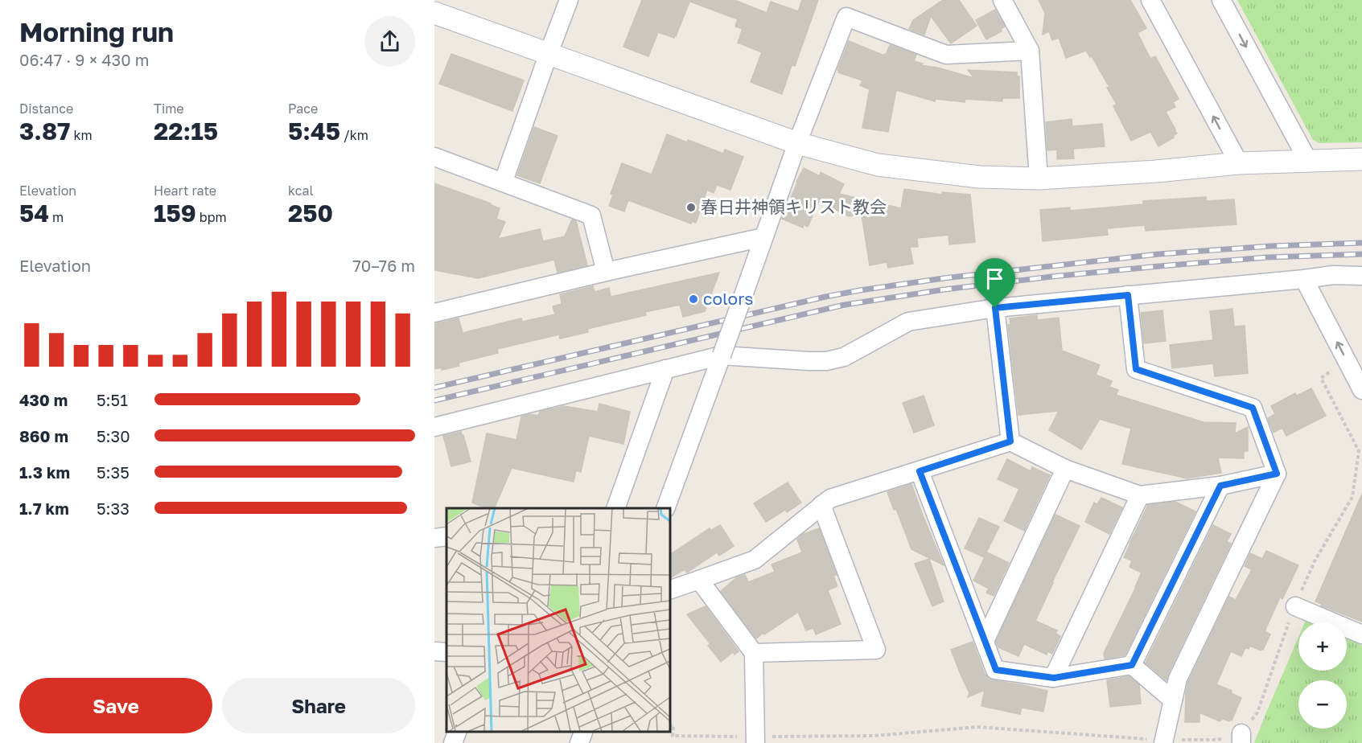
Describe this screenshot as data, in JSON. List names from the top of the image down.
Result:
{
  "places": ["春日井神領キリスト教会", "colors"],
  "page": {
    "heading": ["Morning run", "06:47 · 9 × 430 m"],
    "stats": [
      ["Distance", "3.87 km"],
      ["Time", "22:15"],
      ["Pace", "5:45 /km"],
      ["Elevation", "54 m"],
      ["Heart rate", "159 bpm"],
      ["kcal", "250"]
    ],
    "chart": ["Elevation", "70–76 m"],
    "list": [
      {
        "name": "430 m",
        "note": "5:51"
      },
      {
        "name": "860 m",
        "note": "5:30"
      },
      {
        "name": "1.3 km",
        "note": "5:35"
      },
      {
        "name": "1.7 km",
        "note": "5:33"
      }
    ],
    "map_buttons": ["+", "−"],
    "buttons": ["Save", "Share"]
  }
}
